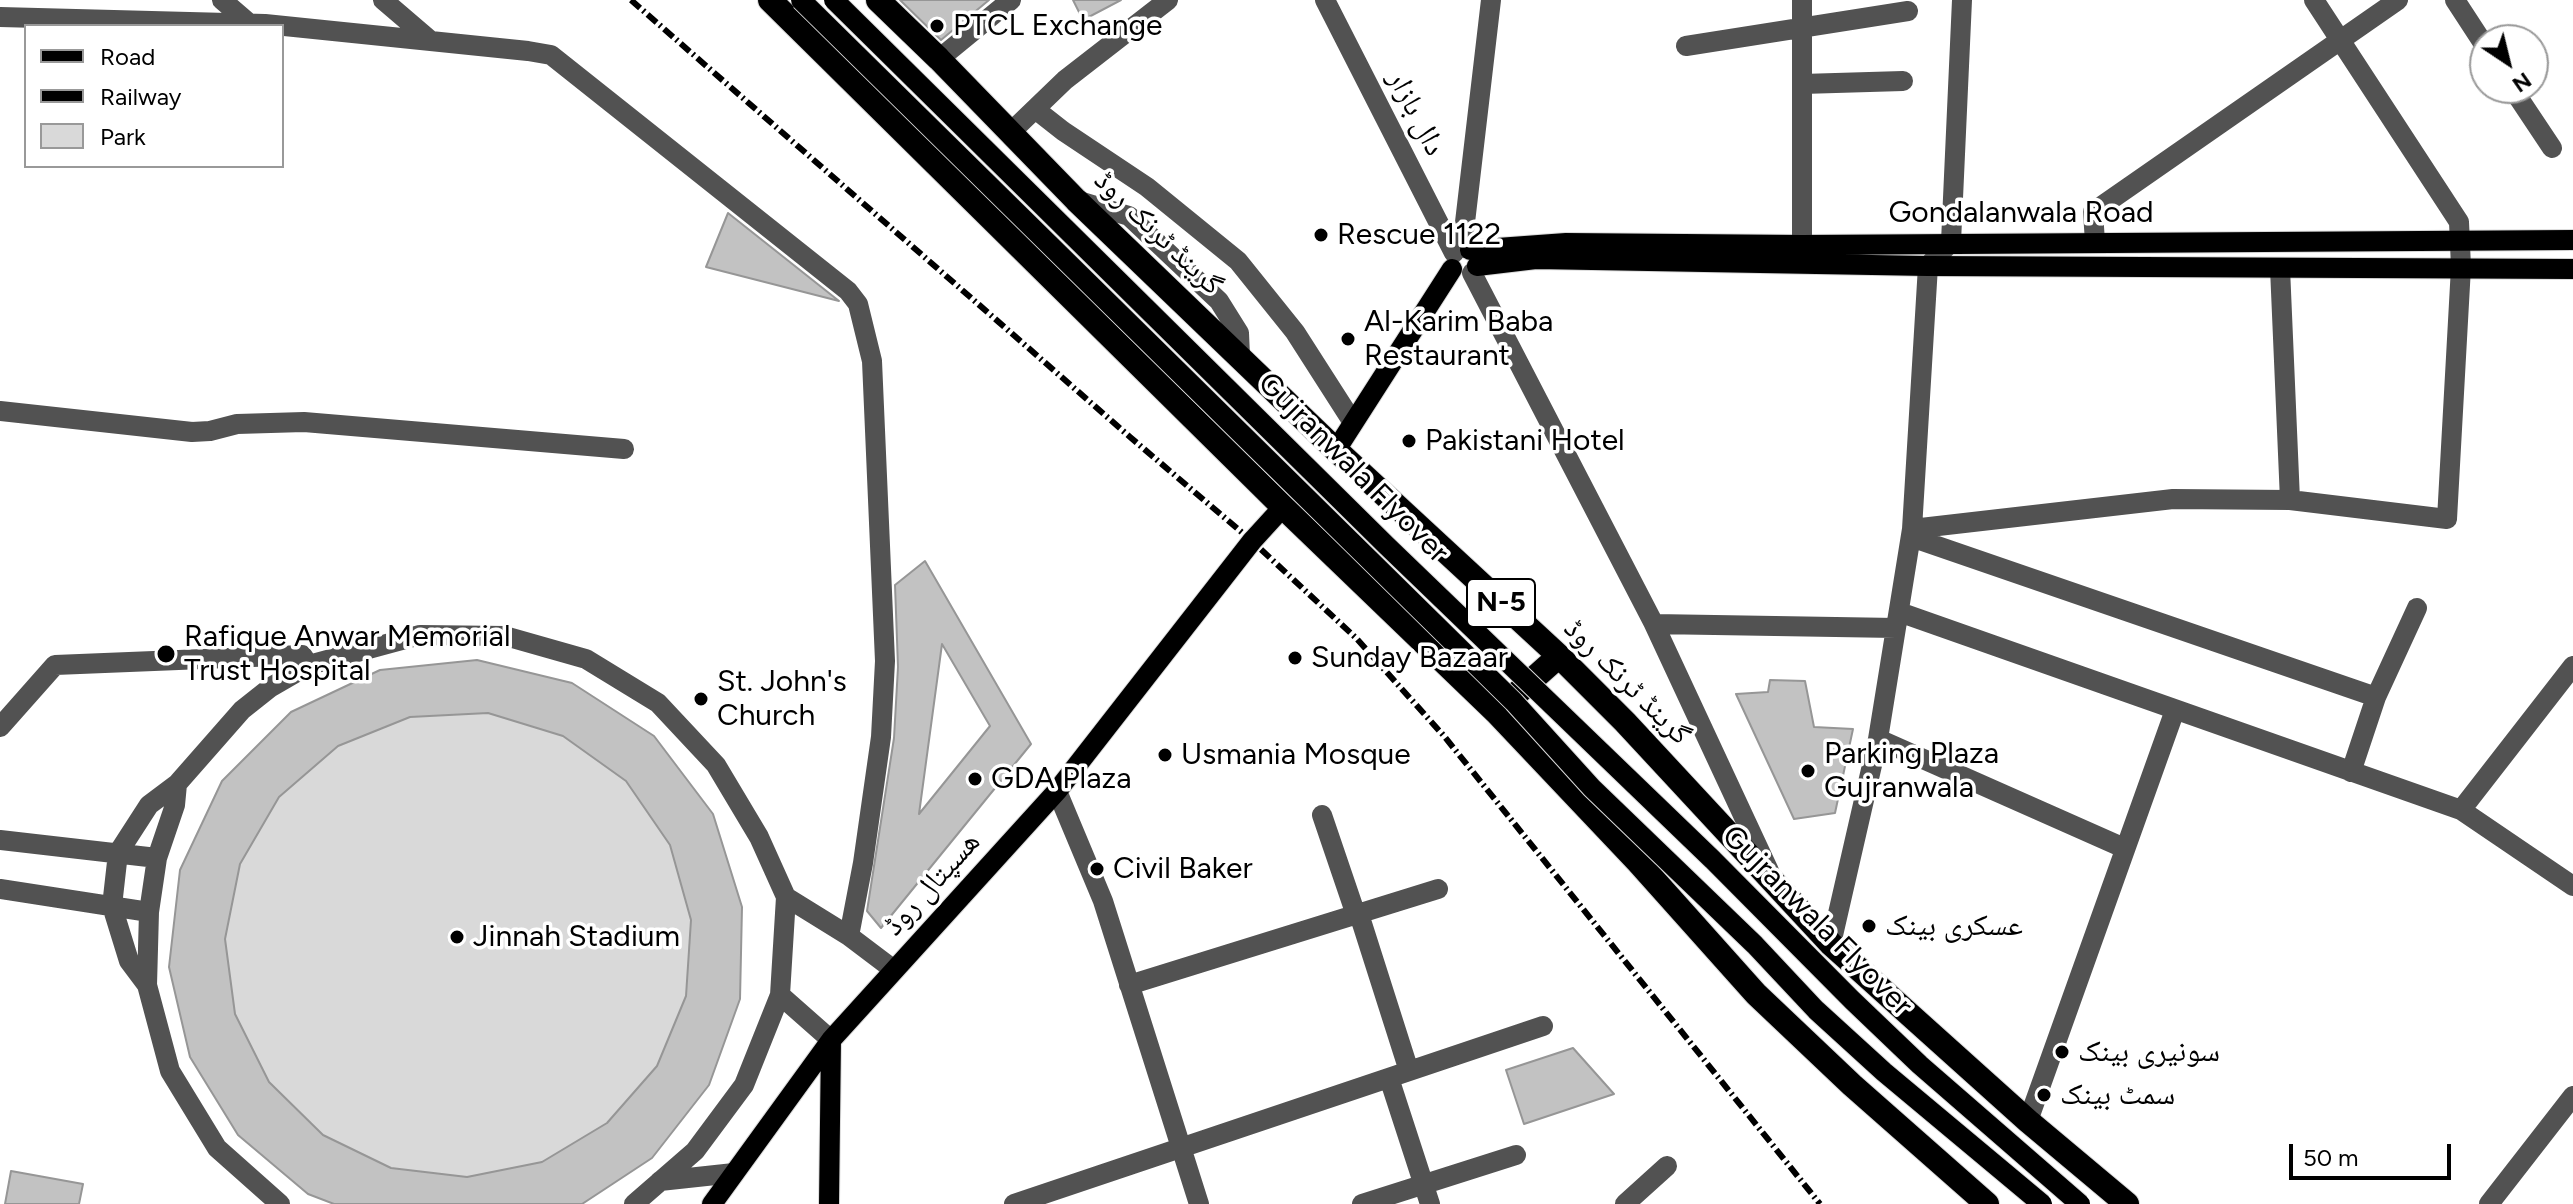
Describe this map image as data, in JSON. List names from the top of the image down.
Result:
{
  "streets": {
    "highway": ["گرینڈ ٹرنک روڈ", "N-5"],
    "main road": ["Gondalanwala Road", "Gujranwala Flyover", "ھسپتال روڈ"],
    "street": ["دال بازار"]
  },
  "crossings": [
    ["دال بازار", "Gondalanwala Road"],
    ["دال بازار", "گرینڈ ٹرنک روڈ"],
    ["N-5", "ھسپتال روڈ"]
  ],
  "places": [
    "PTCL Exchange",
    "Rescue 1122",
    "Al-Karim Baba Restaurant",
    "Pakistani Hotel",
    "Rafique Anwar Memorial Trust Hospital",
    "Sunday Bazaar",
    "St. John's Church",
    "Usmania Mosque",
    "Parking Plaza Gujranwala",
    "GDA Plaza",
    "Civil Baker",
    "عسکری بینک",
    "Jinnah Stadium",
    "سونیری بینک",
    "سمٹ بینک"
  ],
  "legend": ["Road", "Railway", "Park"],
  "scale_bar": "50 m",
  "north": "bottom right"
}
